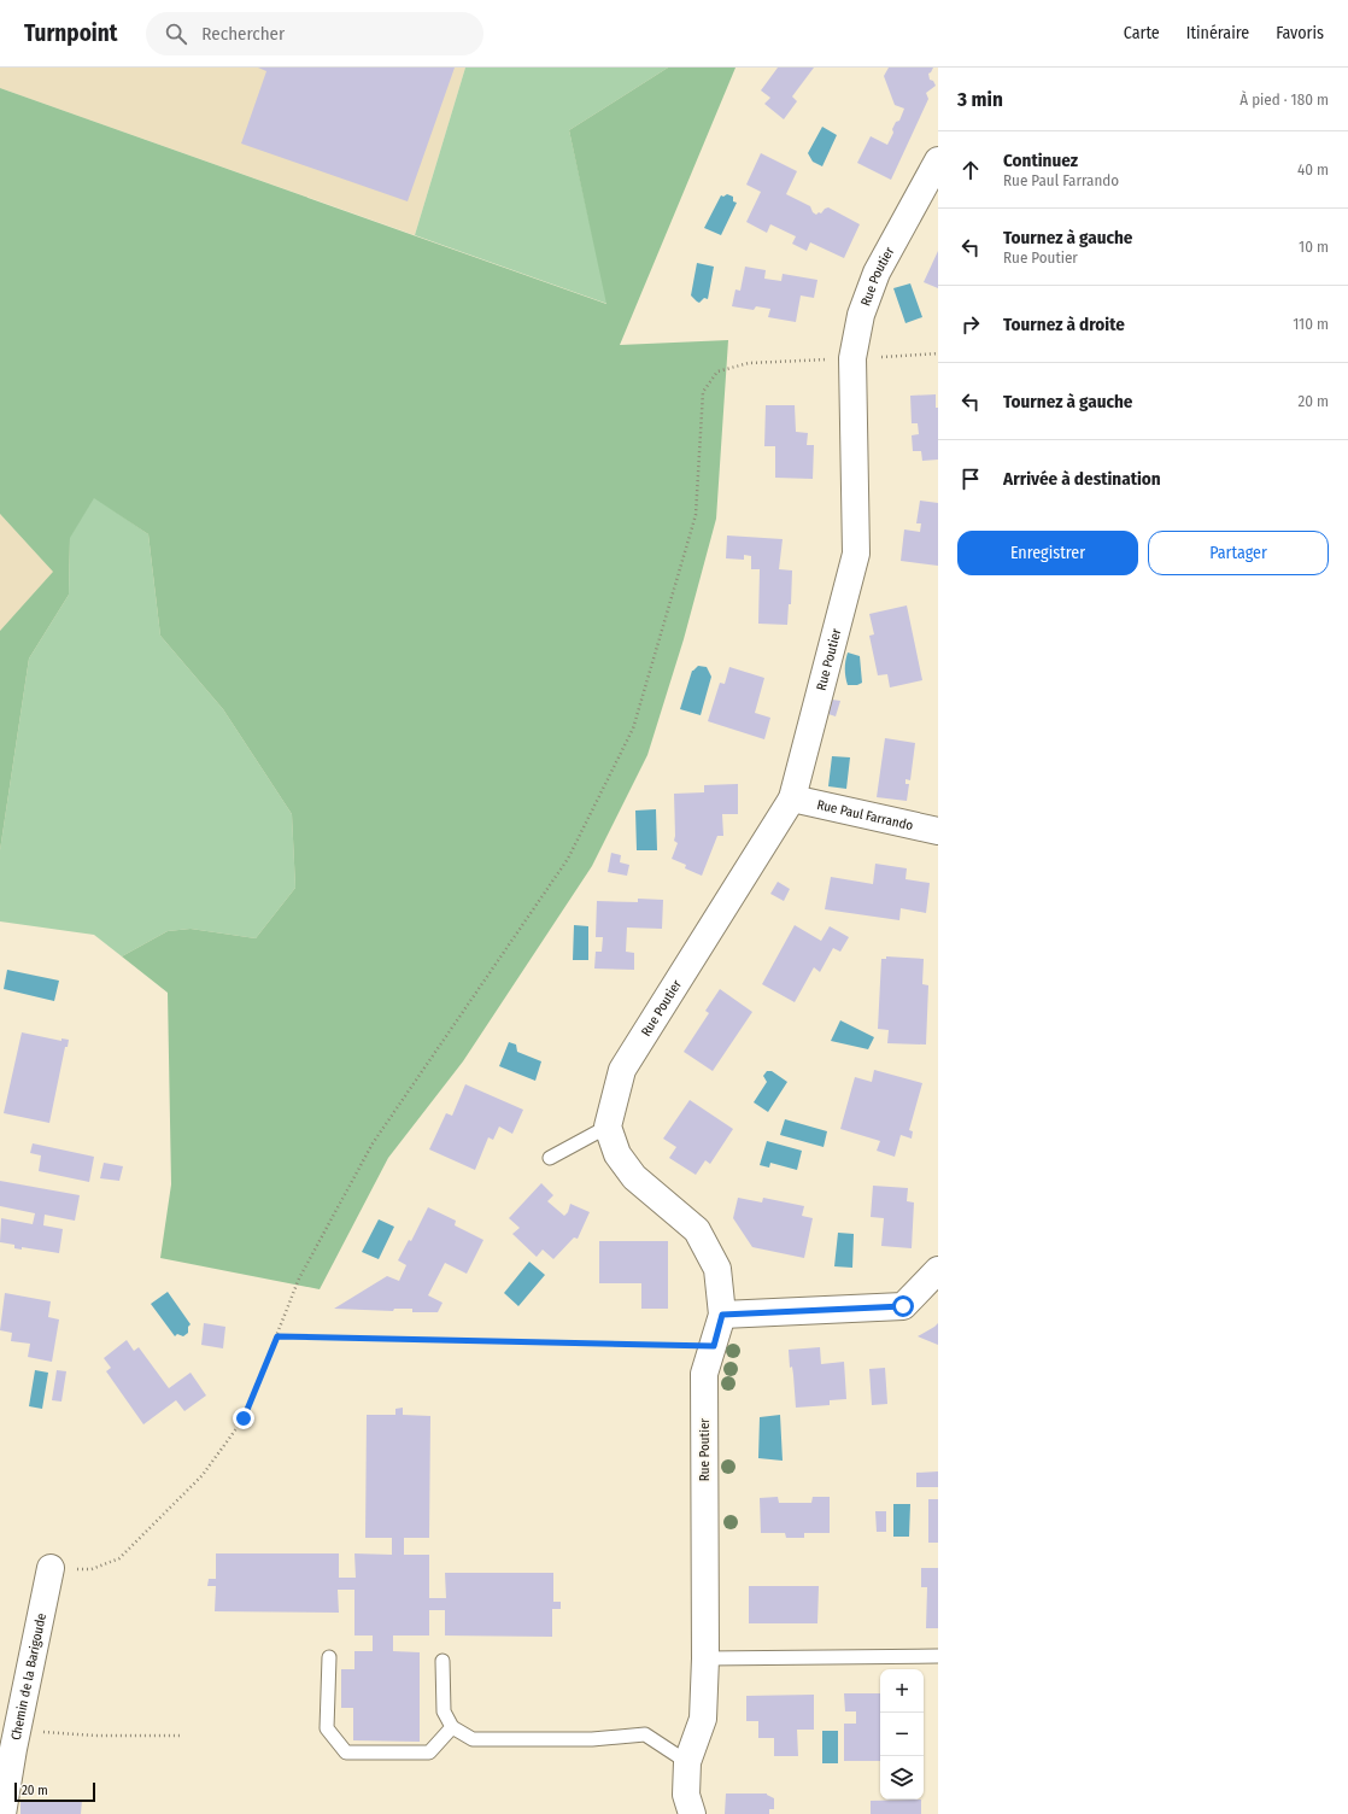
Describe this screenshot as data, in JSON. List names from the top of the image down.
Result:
{
  "streets": {
    "street": ["Rue Poutier", "Rue Paul Farrando", "Chemin de la Barigoude"]
  },
  "crossings": [
    ["Rue Poutier", "Rue Paul Farrando"]
  ],
  "scale_bar": "20 m",
  "page": {
    "header": "Turnpoint",
    "search": "Rechercher",
    "nav": ["Carte", "Itinéraire", "Favoris"],
    "heading": ["3 min", "À pied · 180 m"],
    "list": [
      ["Continuez", "Rue Paul Farrando", "40 m"],
      ["Tournez à gauche", "Rue Poutier", "10 m"],
      ["Tournez à droite", "110 m"],
      ["Tournez à gauche", "20 m"],
      "Arrivée à destination"
    ],
    "buttons": ["Enregistrer", "Partager"],
    "map_buttons": ["+", "−"],
    "scale": "20 m"
  }
}
